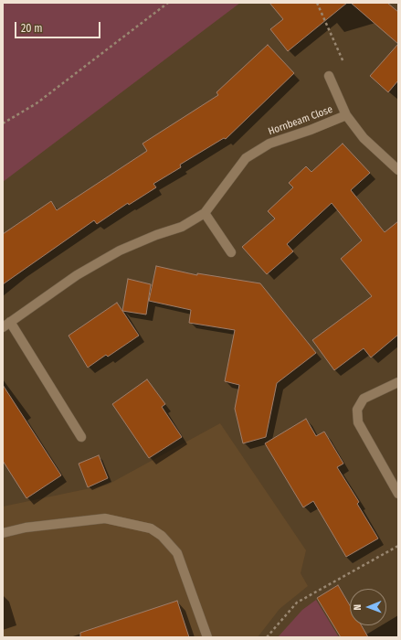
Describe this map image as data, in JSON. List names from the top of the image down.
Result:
{
  "streets": {
    "street": ["Hornbeam Close"]
  },
  "scale_bar": "20 m",
  "north": "left"
}
